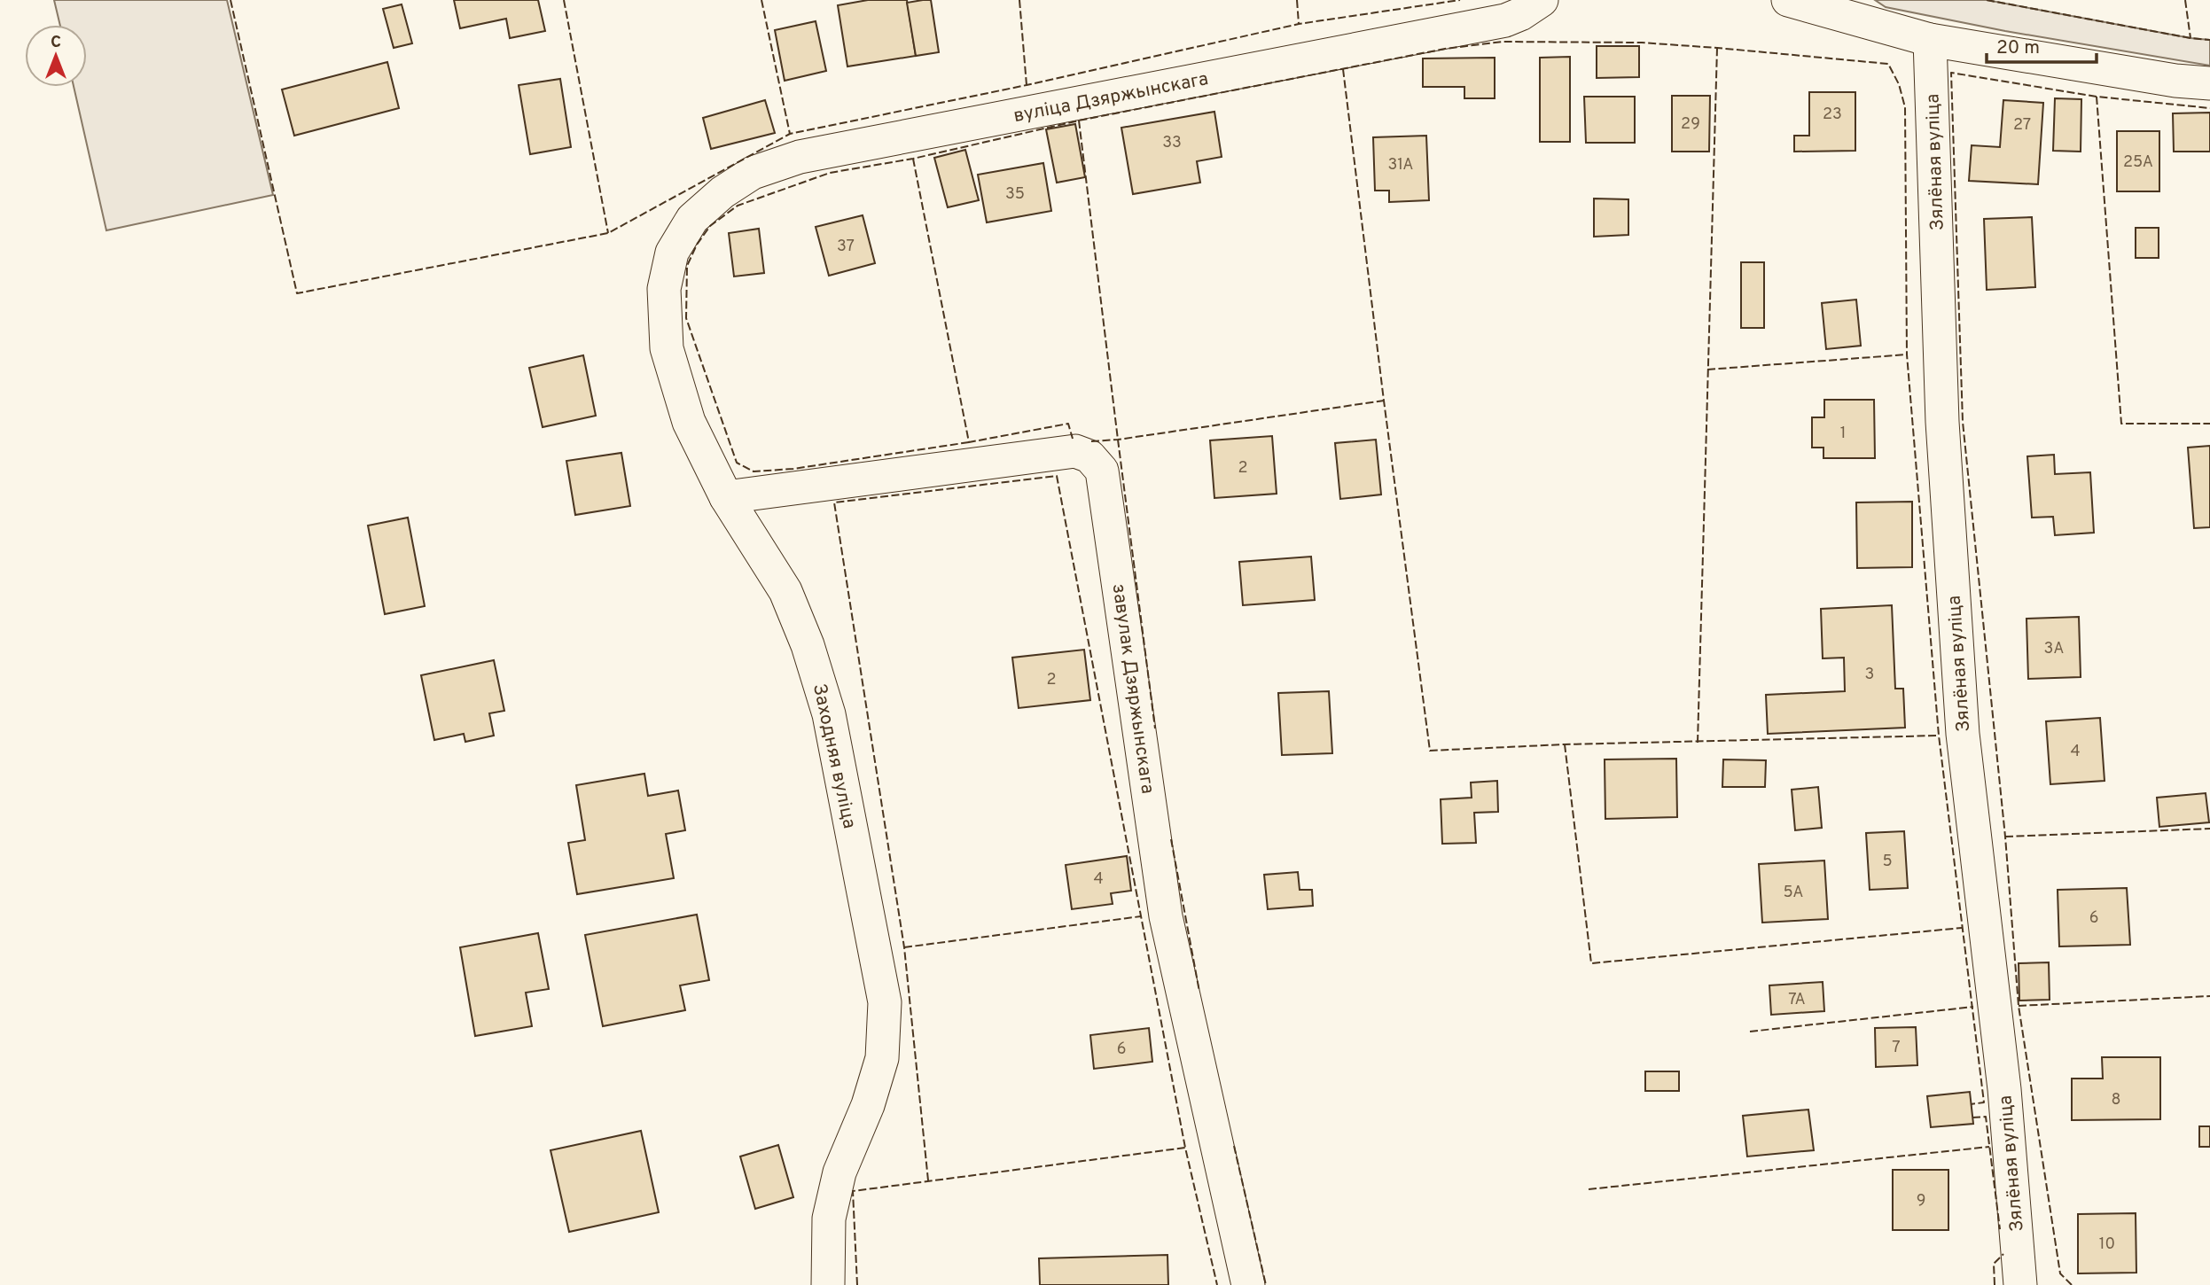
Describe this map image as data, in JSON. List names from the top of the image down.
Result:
{
  "streets": {
    "street": [
      "вуліца Дзяржынскага",
      "Зялёная вуліца",
      "завулак Дзяржынскага",
      "Заходняя вуліца"
    ]
  },
  "crossings": [
    ["вуліца Дзяржынскага", "Заходняя вуліца"],
    ["завулак Дзяржынскага", "Заходняя вуліца"]
  ],
  "house_numbers": [
    "23",
    "29",
    "27",
    "33",
    "25А",
    "31А",
    "35",
    "37",
    "1",
    "2",
    "3А",
    "3",
    "2",
    "4",
    "5",
    "4",
    "5А",
    "6",
    "7А",
    "7",
    "6",
    "8",
    "9",
    "10"
  ],
  "scale_bar": "20 m",
  "north": "top"
}
